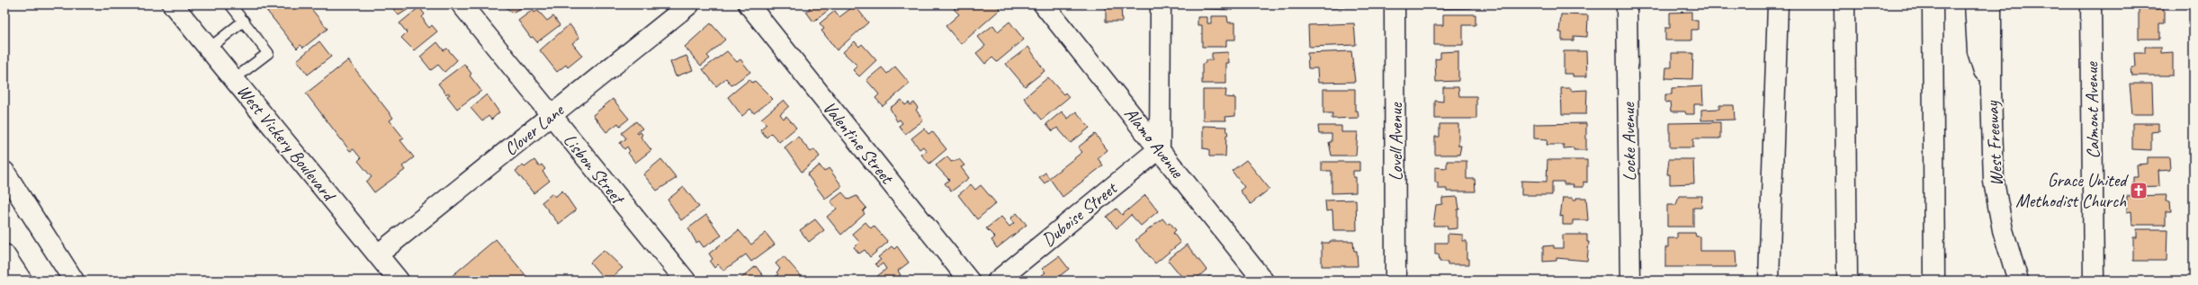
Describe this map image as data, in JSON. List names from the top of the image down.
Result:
{
  "streets": {
    "main road": [
      "Calmont Avenue",
      "Clover Lane",
      "West Vickery Boulevard",
      "Valentine Street",
      "Alamo Avenue",
      "Lovell Avenue",
      "Locke Avenue",
      "West Freeway",
      "Lisbon Street",
      "Duboise Street"
    ]
  },
  "crossings": [
    ["Clover Lane", "West Vickery Boulevard"],
    ["Clover Lane", "Lisbon Street"],
    ["Alamo Avenue", "Duboise Street"]
  ],
  "places": {
    "church": ["Grace United Methodist Church"]
  }
}
